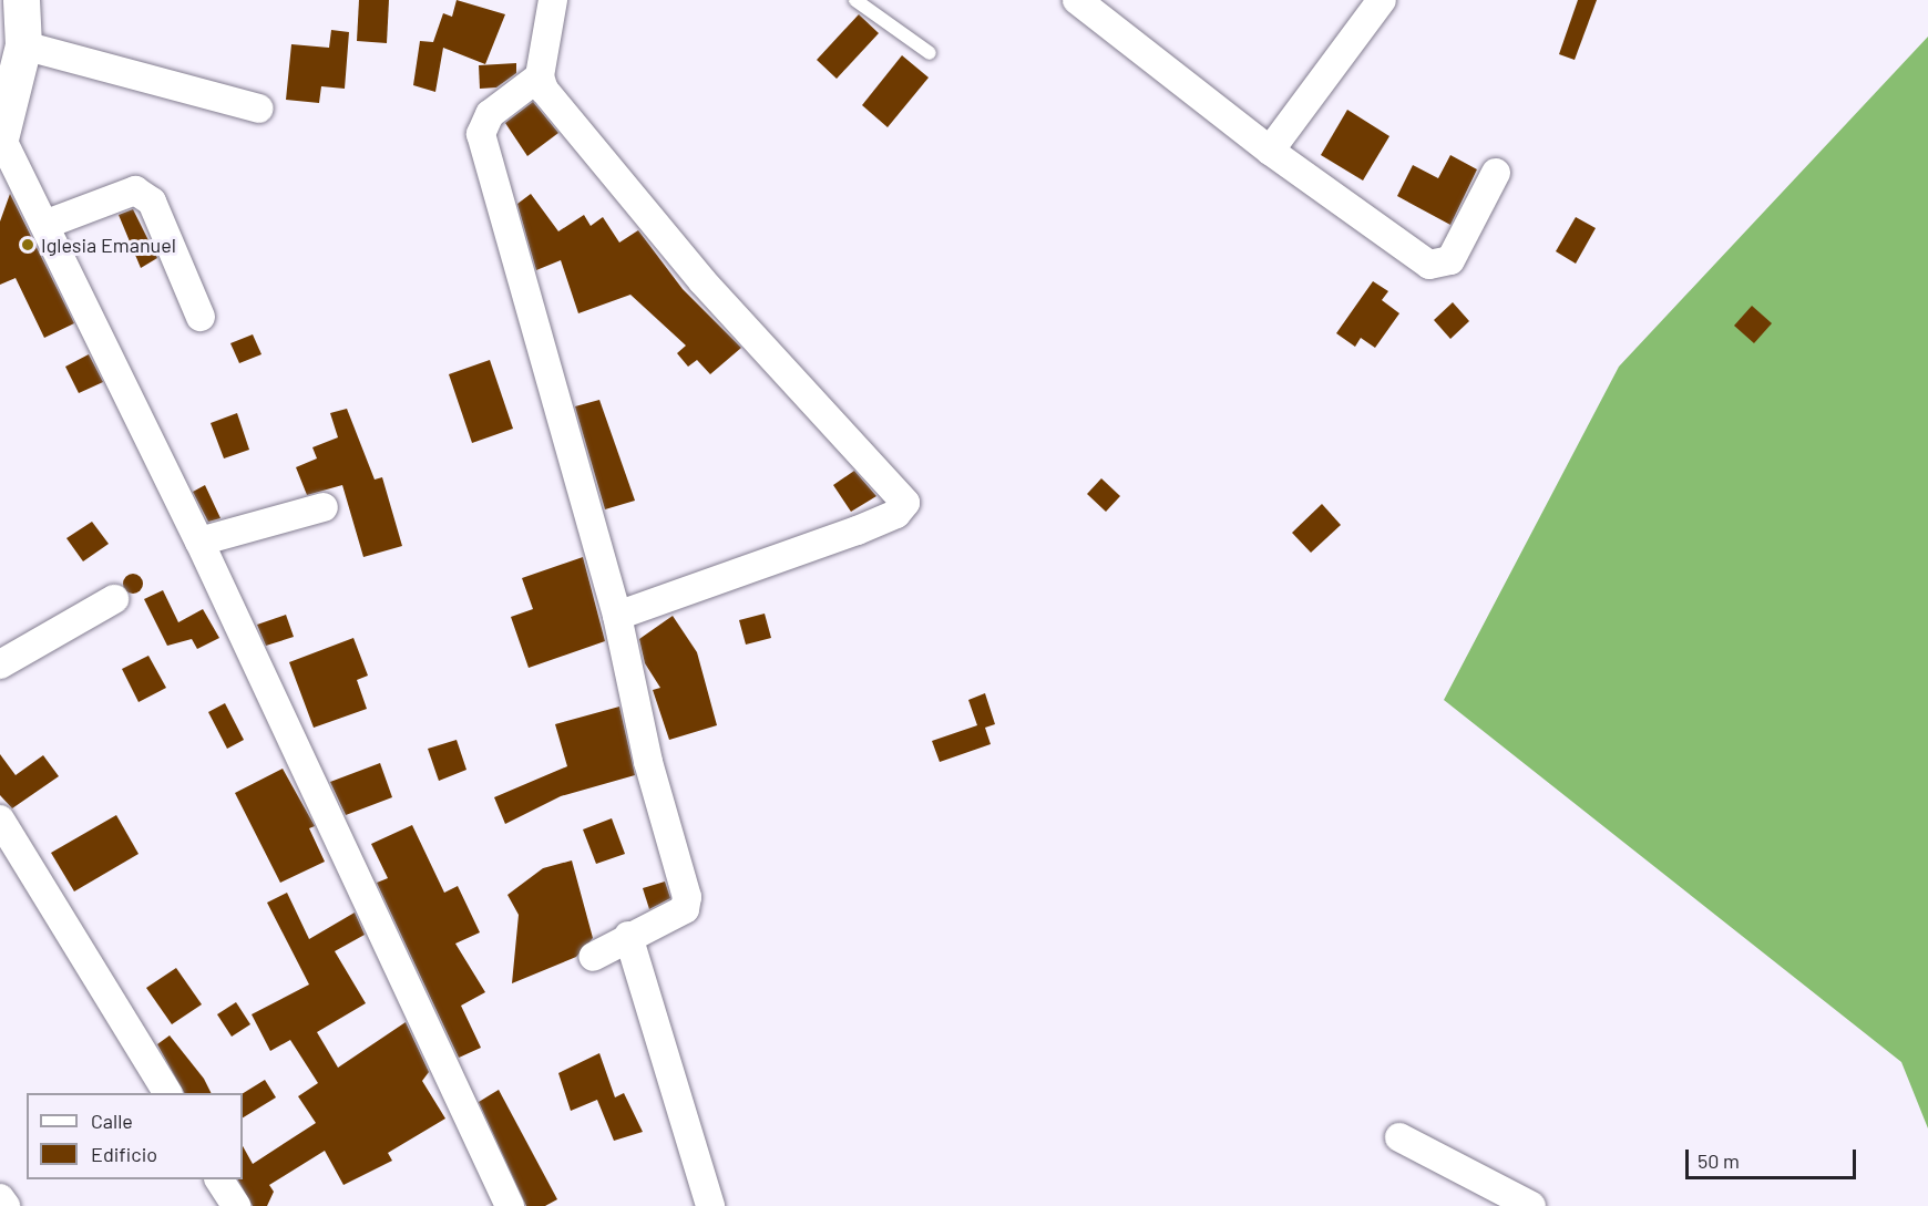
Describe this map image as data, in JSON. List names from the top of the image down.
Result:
{
  "places": ["Iglesia Emanuel"],
  "legend": ["Calle", "Edificio"],
  "scale_bar": "50 m"
}
